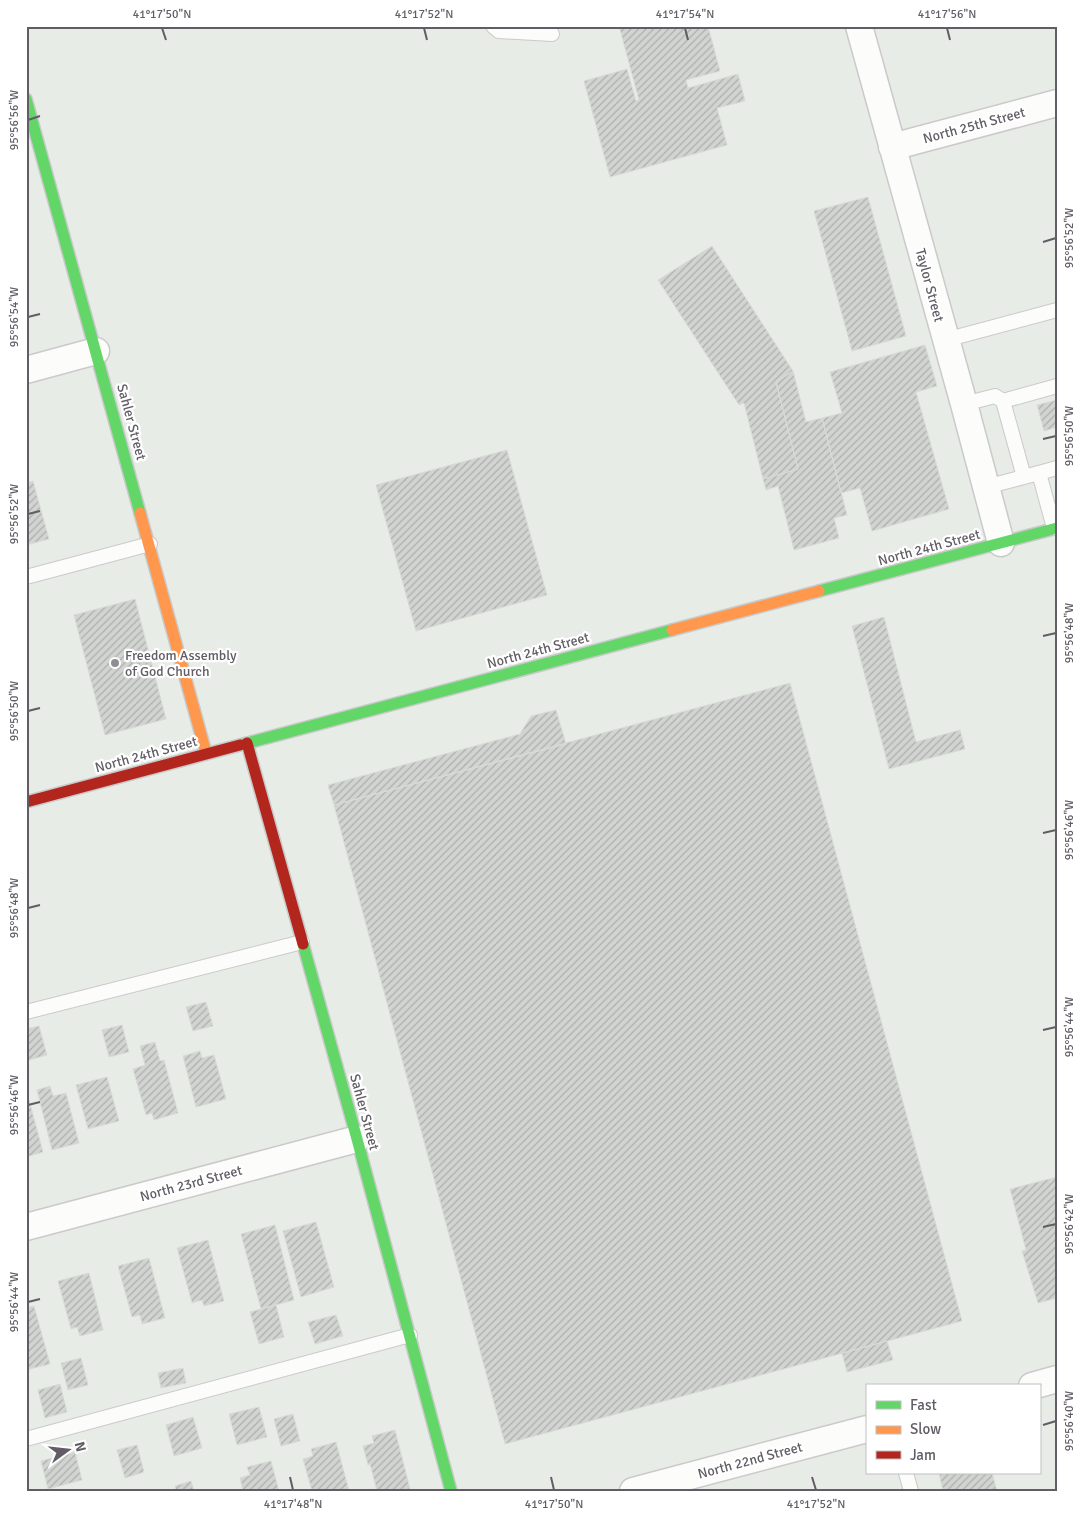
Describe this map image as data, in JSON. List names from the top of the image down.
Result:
{
  "streets": {
    "street": [
      "North 25th Street",
      "Taylor Street",
      "Sahler Street",
      "North 24th Street",
      "North 23rd Street",
      "North 22nd Street"
    ]
  },
  "crossings": [
    ["North 25th Street", "Taylor Street"],
    ["Taylor Street", "North 24th Street"],
    ["Sahler Street", "North 24th Street"],
    ["Sahler Street", "North 23rd Street"]
  ],
  "places": ["Freedom Assembly of God Church"],
  "legend": ["Fast", "Slow", "Jam"],
  "north": "right",
  "coordinates": [
    "41°17'50\"N",
    "41°17'52\"N",
    "41°17'54\"N",
    "41°17'56\"N",
    "95°56'56\"W",
    "95°56'52\"W",
    "95°56'54\"W",
    "95°56'50\"W",
    "95°56'48\"W",
    "95°56'46\"W",
    "95°56'44\"W",
    "95°56'42\"W",
    "95°56'40\"W",
    "41°17'48\"N"
  ]
}
